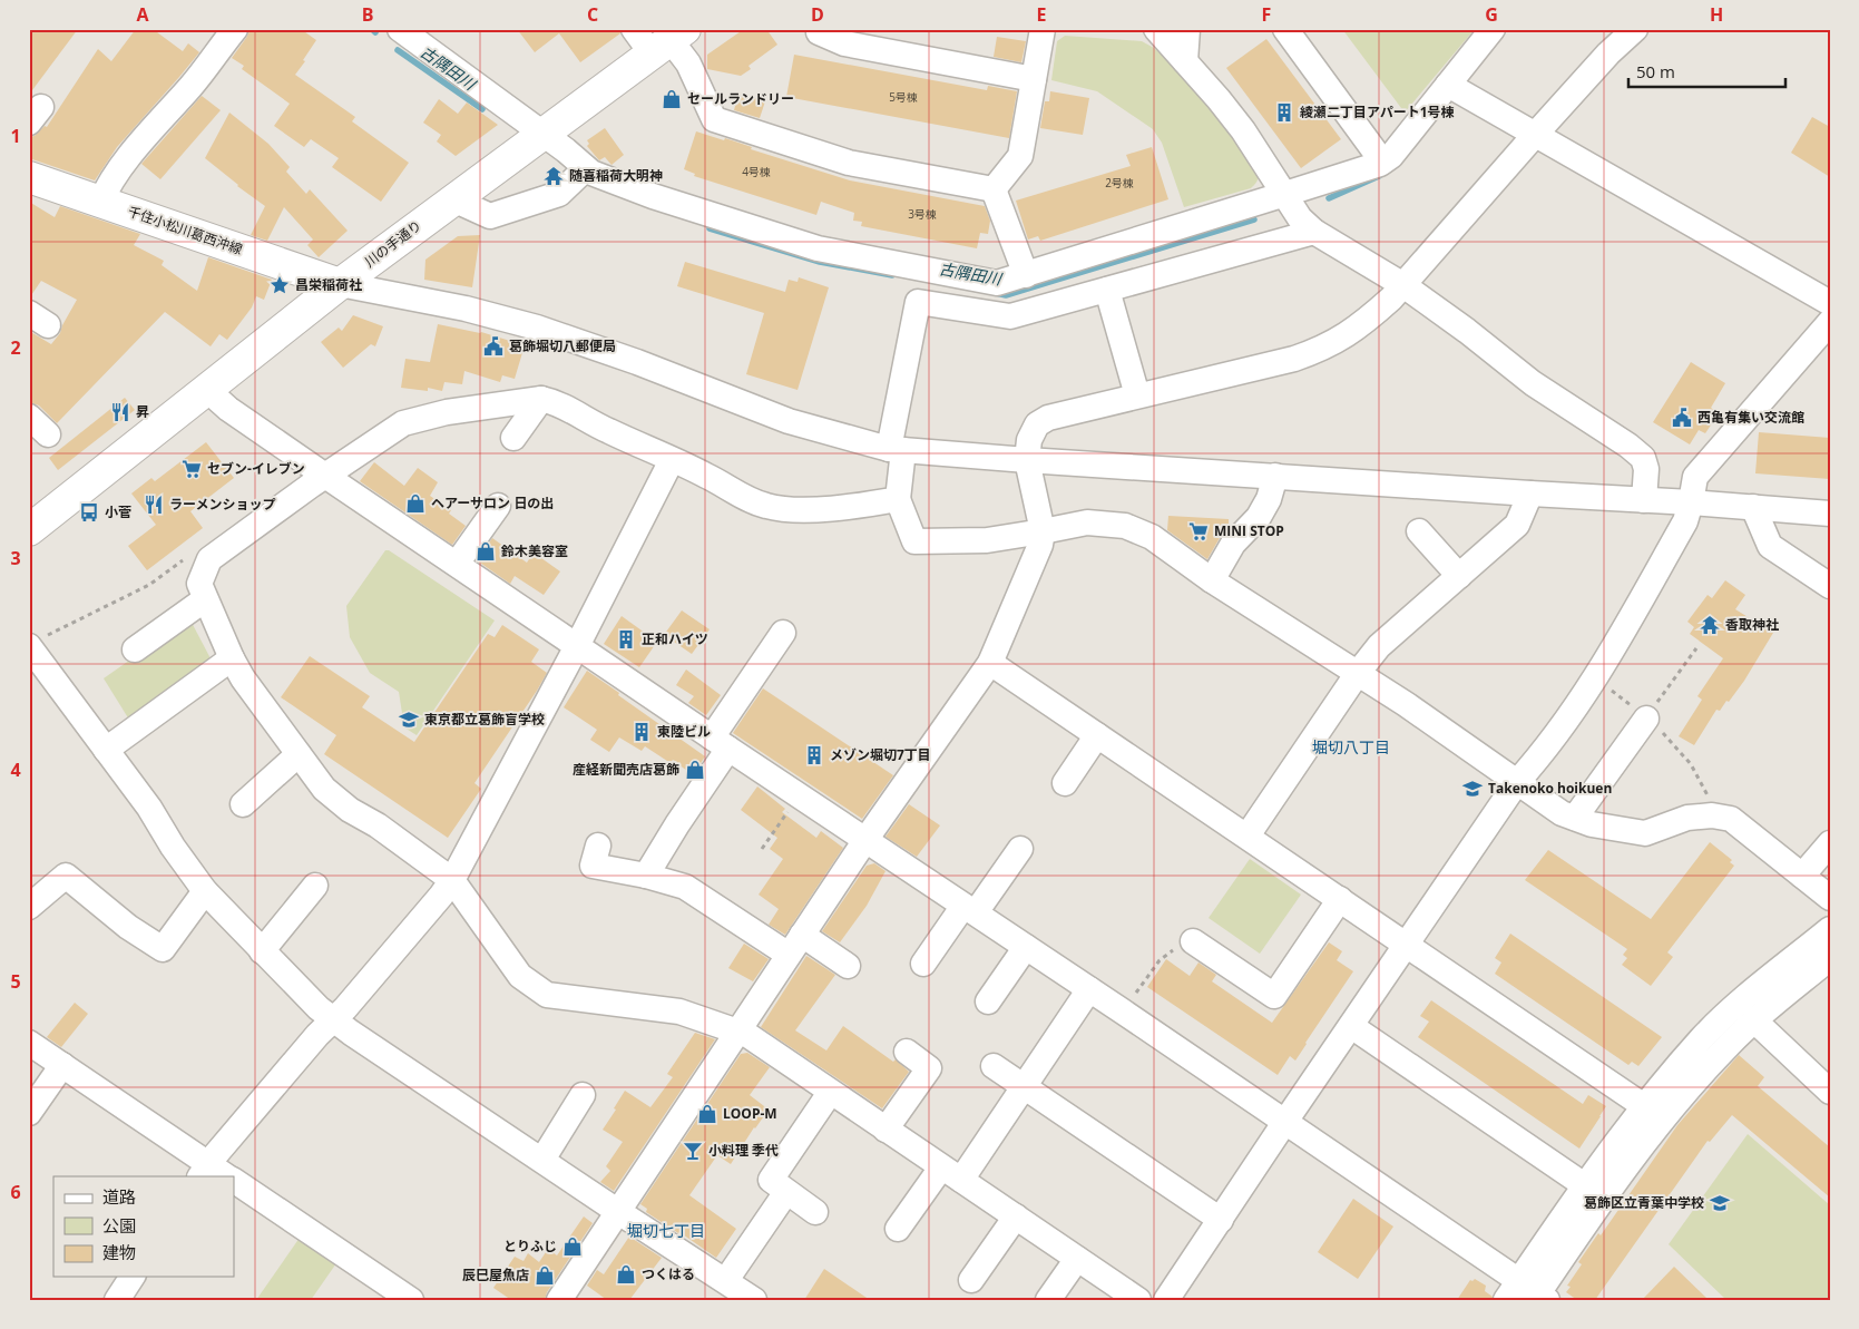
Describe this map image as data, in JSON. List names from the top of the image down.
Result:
{
  "streets": {
    "main road": ["千住小松川葛西沖線", "川の手通り"]
  },
  "crossings": [
    ["千住小松川葛西沖線", "川の手通り"]
  ],
  "districts": ["堀切八丁目", "堀切七丁目"],
  "water": ["古隅田川"],
  "places": {
    "shop": [
      "セールランドリー",
      "ヘアーサロン 日の出",
      "鈴木美容室",
      "産経新聞売店葛飾",
      "LOOP-M",
      "とりふじ",
      "つくはる",
      "辰巳屋魚店"
    ],
    "building": [
      "綾瀬二丁目アパート1号棟",
      "正和ハイツ",
      "東陸ビル",
      "メゾン堀切7丁目"
    ],
    "temple": ["随喜稲荷大明神", "香取神社"],
    "place": ["昌栄稲荷社"],
    "public building": ["葛飾堀切八郵便局", "西亀有集い交流館"],
    "restaurant": ["昇", "ラーメンショップ"],
    "supermarket": ["セブン-イレブン", "MINI STOP"],
    "bus stop": ["小菅"],
    "school or university": ["東京都立葛飾盲学校", "Takenoko hoikuen", "葛飾区立青葉中学校"],
    "bar": ["小料理 季代"]
  },
  "house_numbers": [
    "5号棟",
    "4号棟",
    "2号棟",
    "3号棟"
  ],
  "legend": ["道路", "公園", "建物"],
  "scale_bar": "50 m",
  "grid": {
    "columns": [
      "A",
      "B",
      "C",
      "D",
      "E",
      "F",
      "G",
      "H"
    ],
    "rows": [
      "1",
      "2",
      "3",
      "4",
      "5",
      "6"
    ]
  }
}
